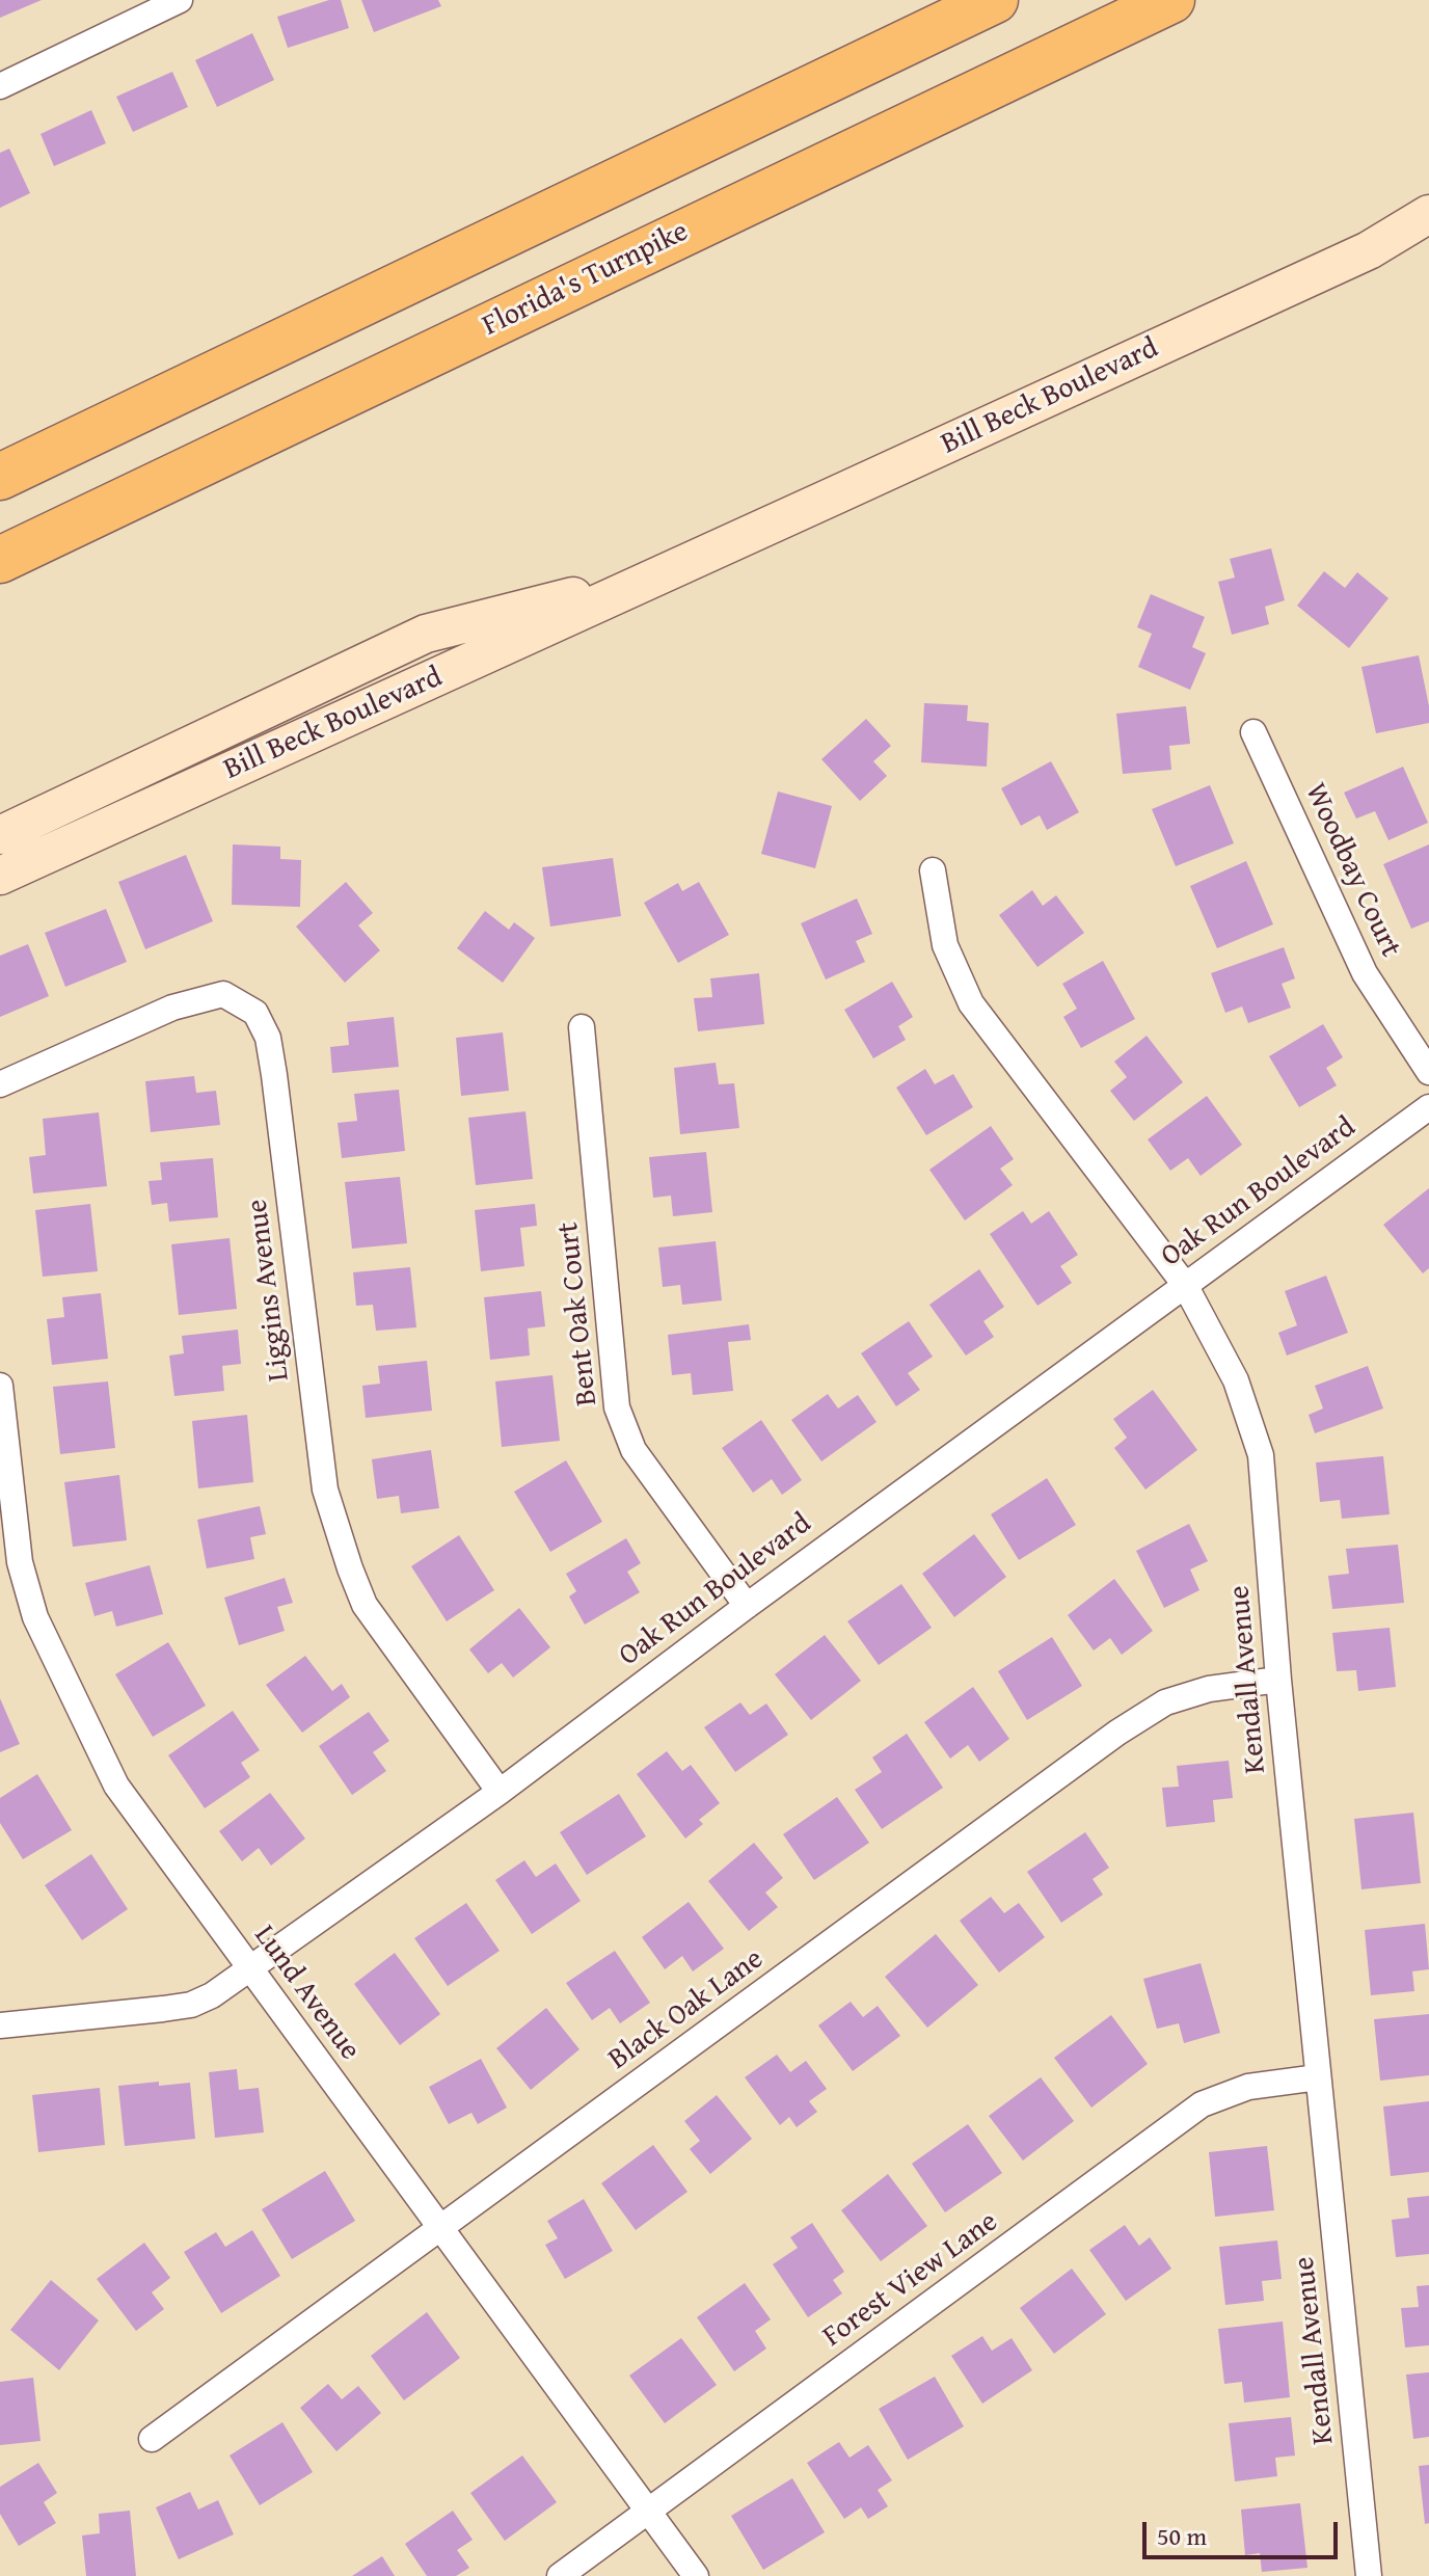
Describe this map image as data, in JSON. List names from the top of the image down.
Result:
{
  "streets": {
    "highway": ["Florida's Turnpike"],
    "street": [
      "Bill Beck Boulevard",
      "Woodbay Court",
      "Oak Run Boulevard",
      "Liggins Avenue",
      "Bent Oak Court",
      "Kendall Avenue",
      "Lund Avenue",
      "Black Oak Lane",
      "Forest View Lane"
    ]
  },
  "crossings": [
    ["Oak Run Boulevard", "Liggins Avenue"],
    ["Oak Run Boulevard", "Bent Oak Court"],
    ["Oak Run Boulevard", "Kendall Avenue"],
    ["Oak Run Boulevard", "Lund Avenue"],
    ["Kendall Avenue", "Black Oak Lane"],
    ["Kendall Avenue", "Forest View Lane"],
    ["Lund Avenue", "Black Oak Lane"],
    ["Lund Avenue", "Forest View Lane"]
  ],
  "scale_bar": "50 m"
}
